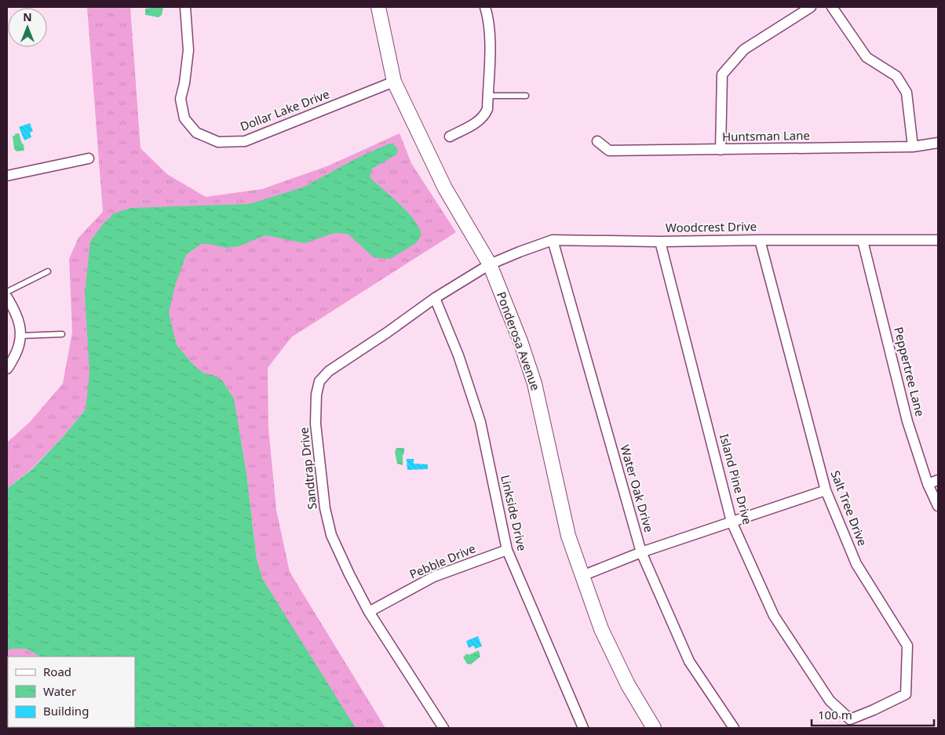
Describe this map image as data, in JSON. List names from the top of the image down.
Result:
{
  "streets": {
    "street": [
      "Dollar Lake Drive",
      "Huntsman Lane",
      "Woodcrest Drive",
      "Ponderosa Avenue",
      "Peppertree Lane",
      "Sandtrap Drive",
      "Island Pine Drive",
      "Water Oak Drive",
      "Salt Tree Drive",
      "Linkside Drive",
      "Pebble Drive"
    ]
  },
  "crossings": [
    ["Dollar Lake Drive", "Ponderosa Avenue"],
    ["Woodcrest Drive", "Ponderosa Avenue"],
    ["Woodcrest Drive", "Peppertree Lane"],
    ["Woodcrest Drive", "Sandtrap Drive"],
    ["Woodcrest Drive", "Island Pine Drive"],
    ["Woodcrest Drive", "Water Oak Drive"],
    ["Woodcrest Drive", "Salt Tree Drive"],
    ["Ponderosa Avenue", "Sandtrap Drive"],
    ["Sandtrap Drive", "Linkside Drive"],
    ["Sandtrap Drive", "Pebble Drive"],
    ["Island Pine Drive", "Salt Tree Drive"],
    ["Linkside Drive", "Pebble Drive"]
  ],
  "legend": ["Road", "Water", "Building"],
  "scale_bar": "100 m",
  "north": "top"
}
